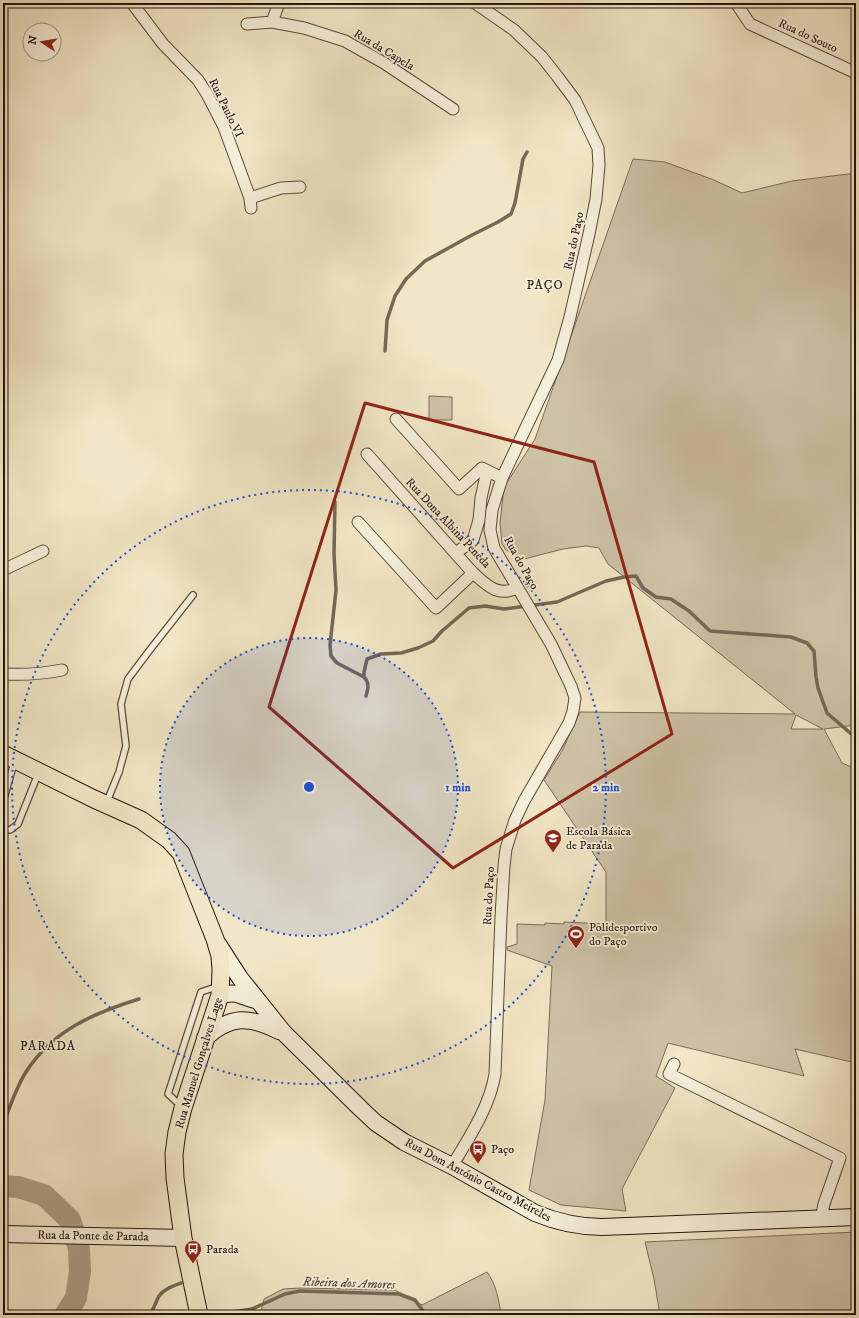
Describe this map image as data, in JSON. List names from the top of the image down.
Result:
{
  "streets": {
    "main road": ["Rua Manuel Gonçalves Lage"],
    "street": [
      "Rua do Souto",
      "Rua da Capela",
      "Rua Paulo VI",
      "Rua do Paço",
      "Rua Dona Albina Penêda",
      "Rua Dom António Castro Meireles",
      "Rua da Ponte de Parada"
    ]
  },
  "crossings": [
    ["Rua do Paço", "Rua Dona Albina Penêda"],
    ["Rua do Paço", "Rua Dom António Castro Meireles"],
    ["Rua Manuel Gonçalves Lage", "Rua Dom António Castro Meireles"],
    ["Rua Manuel Gonçalves Lage", "Rua da Ponte de Parada"]
  ],
  "districts": ["PAÇO", "PARADA"],
  "water": ["Ribeira dos Amores"],
  "places": {
    "school or university": ["Escola Básica de Parada"],
    "sports": ["Polidesportivo do Paço"],
    "bus stop": ["Paço", "Parada"]
  },
  "north": "left",
  "rings": ["1 min", "2 min"]
}
